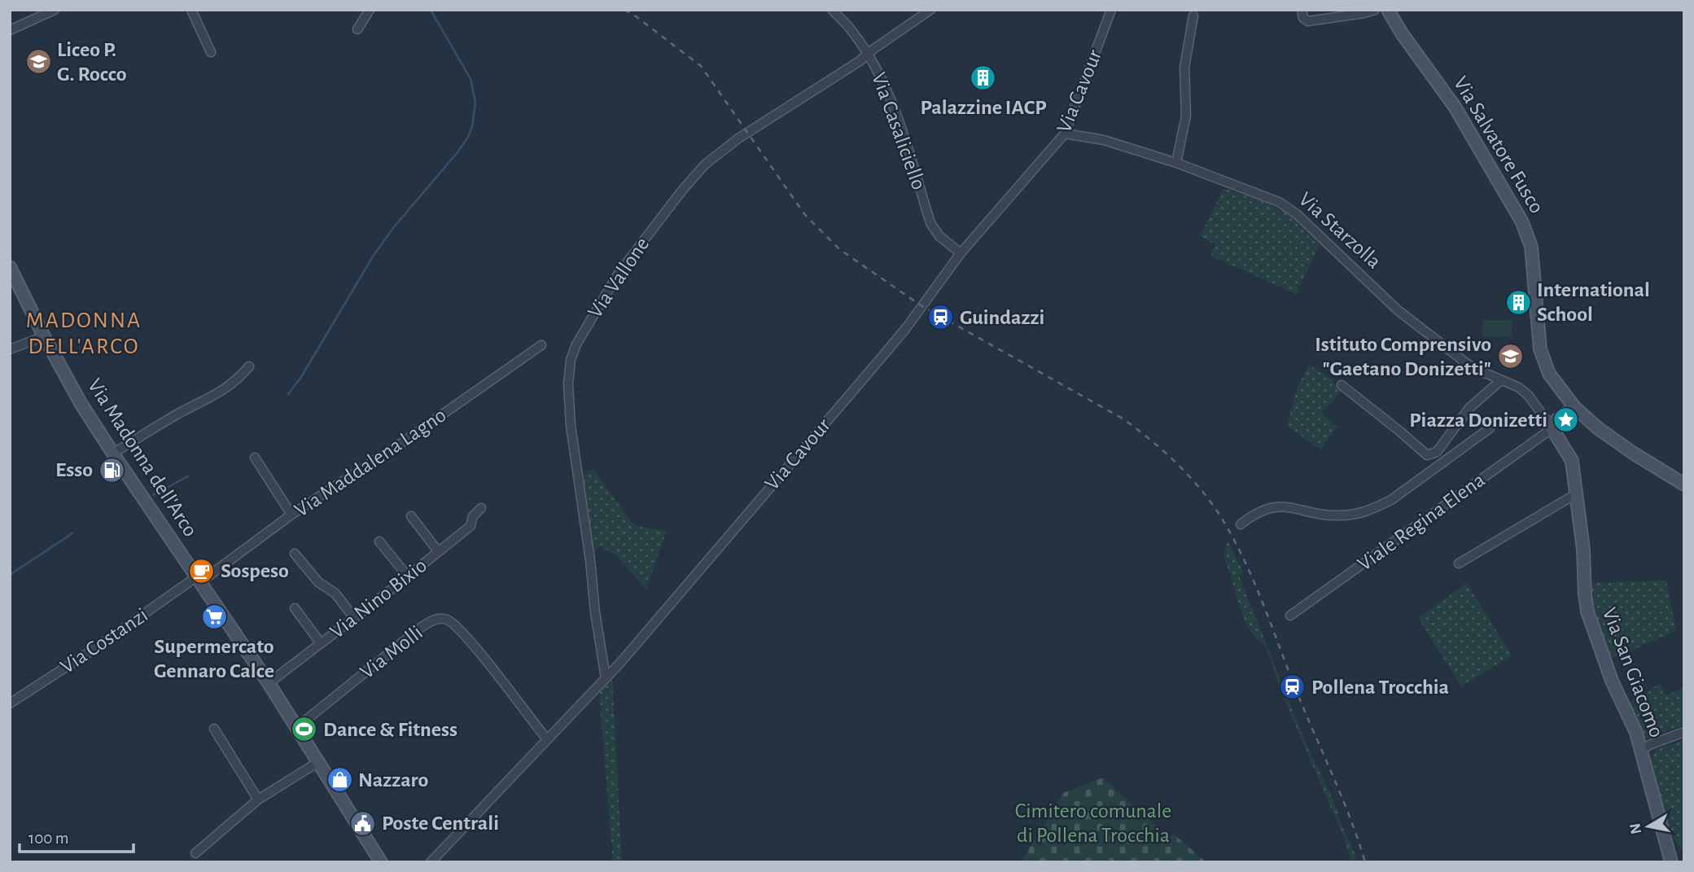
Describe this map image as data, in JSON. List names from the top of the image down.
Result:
{
  "streets": {
    "street": [
      "Via Cavour",
      "Via Casaliciello",
      "Via Salvatore Fusco",
      "Via Starzolla",
      "Via Vallone",
      "Via Madonna dell'Arco",
      "Via Maddalena Lagno",
      "Viale Regina Elena",
      "Via Nino Bixio",
      "Via Costanzi",
      "Via Molli",
      "Via San Giacomo"
    ]
  },
  "crossings": [
    ["Via Cavour", "Via Casaliciello"],
    ["Via Cavour", "Via Starzolla"],
    ["Via Cavour", "Via Vallone"],
    ["Via Cavour", "Via Molli"],
    ["Via Casaliciello", "Via Vallone"],
    ["Via Starzolla", "Viale Regina Elena"],
    ["Via Starzolla", "Via San Giacomo"],
    ["Via Madonna dell'Arco", "Via Maddalena Lagno"],
    ["Via Madonna dell'Arco", "Via Nino Bixio"],
    ["Via Madonna dell'Arco", "Via Costanzi"],
    ["Via Madonna dell'Arco", "Via Molli"],
    ["Via Maddalena Lagno", "Via Costanzi"],
    ["Viale Regina Elena", "Via San Giacomo"]
  ],
  "districts": ["MADONNA DELL'ARCO"],
  "parks": ["Cimitero comunale di Pollena Trocchia"],
  "places": {
    "school or university": ["Liceo P. G. Rocco", "Istituto Comprensivo \"Gaetano Donizetti\""],
    "building": ["Palazzine IACP", "International School"],
    "station": ["Guindazzi", "Pollena Trocchia"],
    "place": ["Piazza Donizetti"],
    "fuel station": ["Esso"],
    "cafe": ["Sospeso"],
    "supermarket": ["Supermercato Gennaro Calce"],
    "sports": ["Dance & Fitness"],
    "shop": ["Nazzaro"],
    "public building": ["Poste Centrali"]
  },
  "scale_bar": "100 m",
  "north": "left"
}
